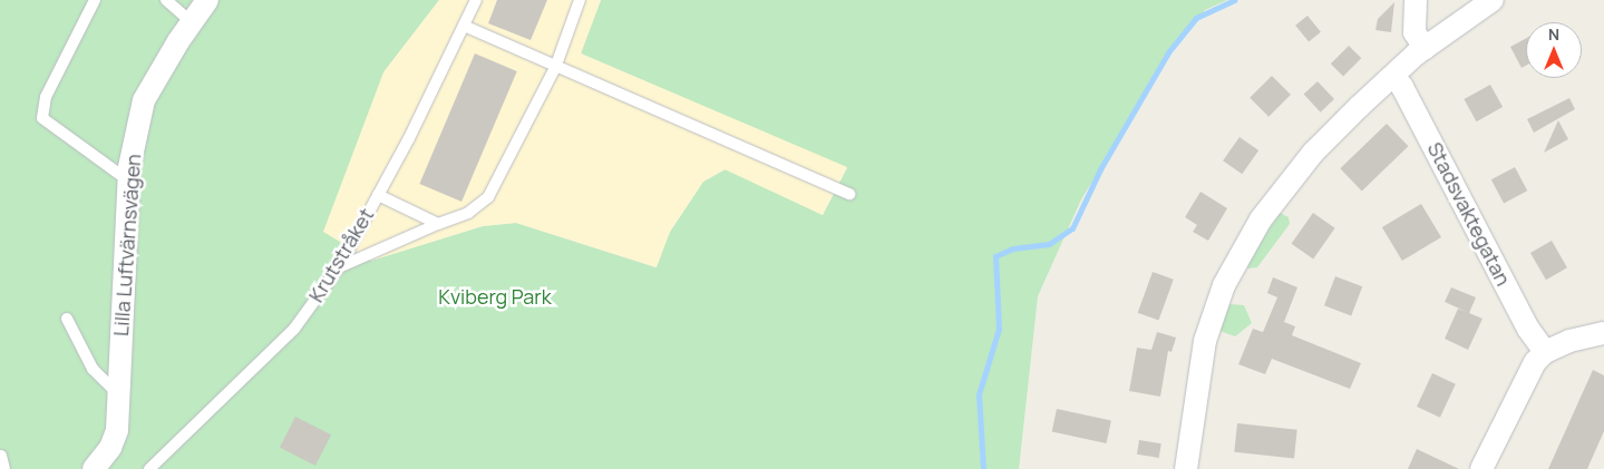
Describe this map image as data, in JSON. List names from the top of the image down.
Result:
{
  "streets": {
    "street": ["Stadsvaktegatan", "Lilla Luftvärnsvägen"],
    "lane": ["Krutstråket"]
  },
  "parks": ["Kviberg Park"],
  "north": "top"
}
